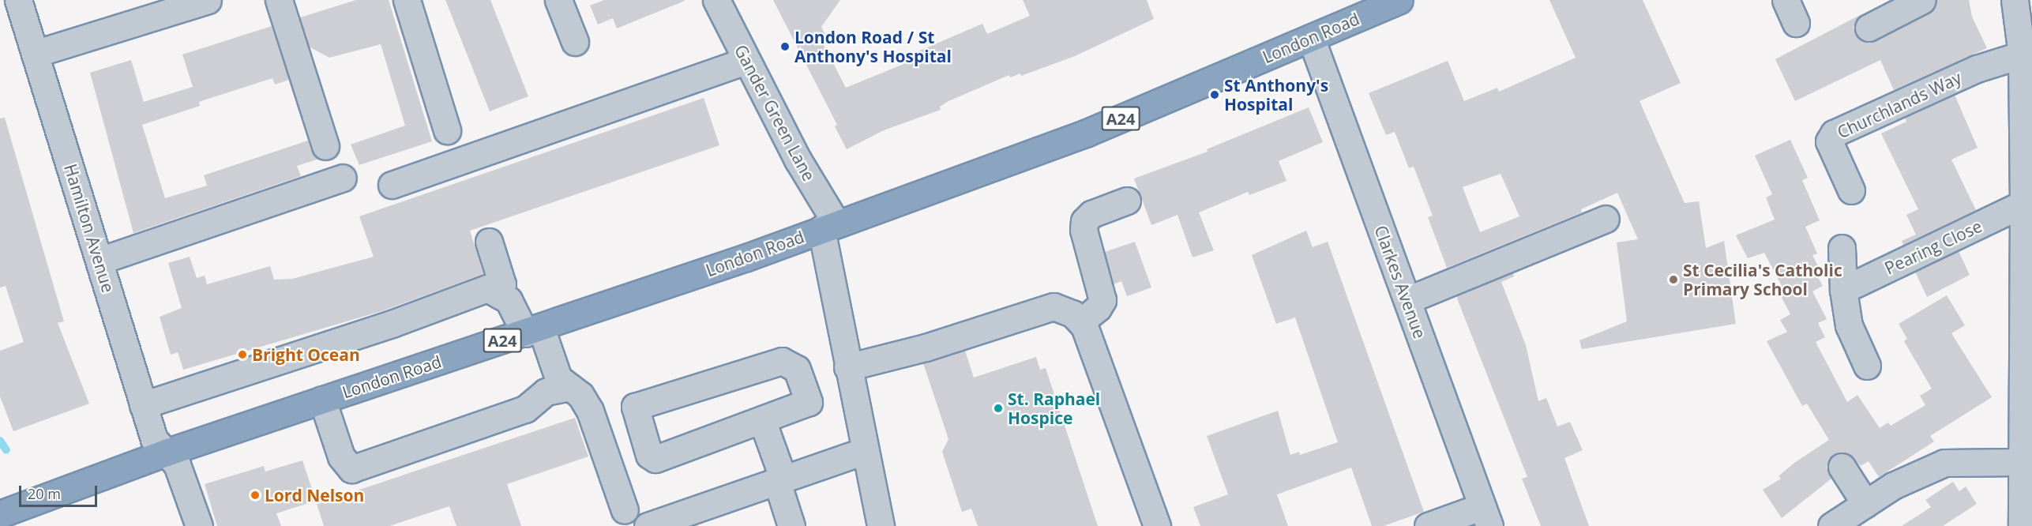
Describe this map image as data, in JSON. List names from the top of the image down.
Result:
{
  "streets": {
    "highway": ["London Road", "A24"],
    "street": [
      "Churchlands Way",
      "Gander Green Lane",
      "Hamilton Avenue",
      "Pearing Close",
      "Clarkes Avenue"
    ]
  },
  "crossings": [
    ["London Road", "Gander Green Lane"],
    ["London Road", "Hamilton Avenue"],
    ["London Road", "Clarkes Avenue"]
  ],
  "places": [
    "London Road / St Anthony's Hospital",
    "St Anthony's Hospital",
    "St Cecilia's Catholic Primary School",
    "Bright Ocean",
    "St. Raphael Hospice",
    "Lord Nelson"
  ],
  "scale_bar": "20 m"
}
